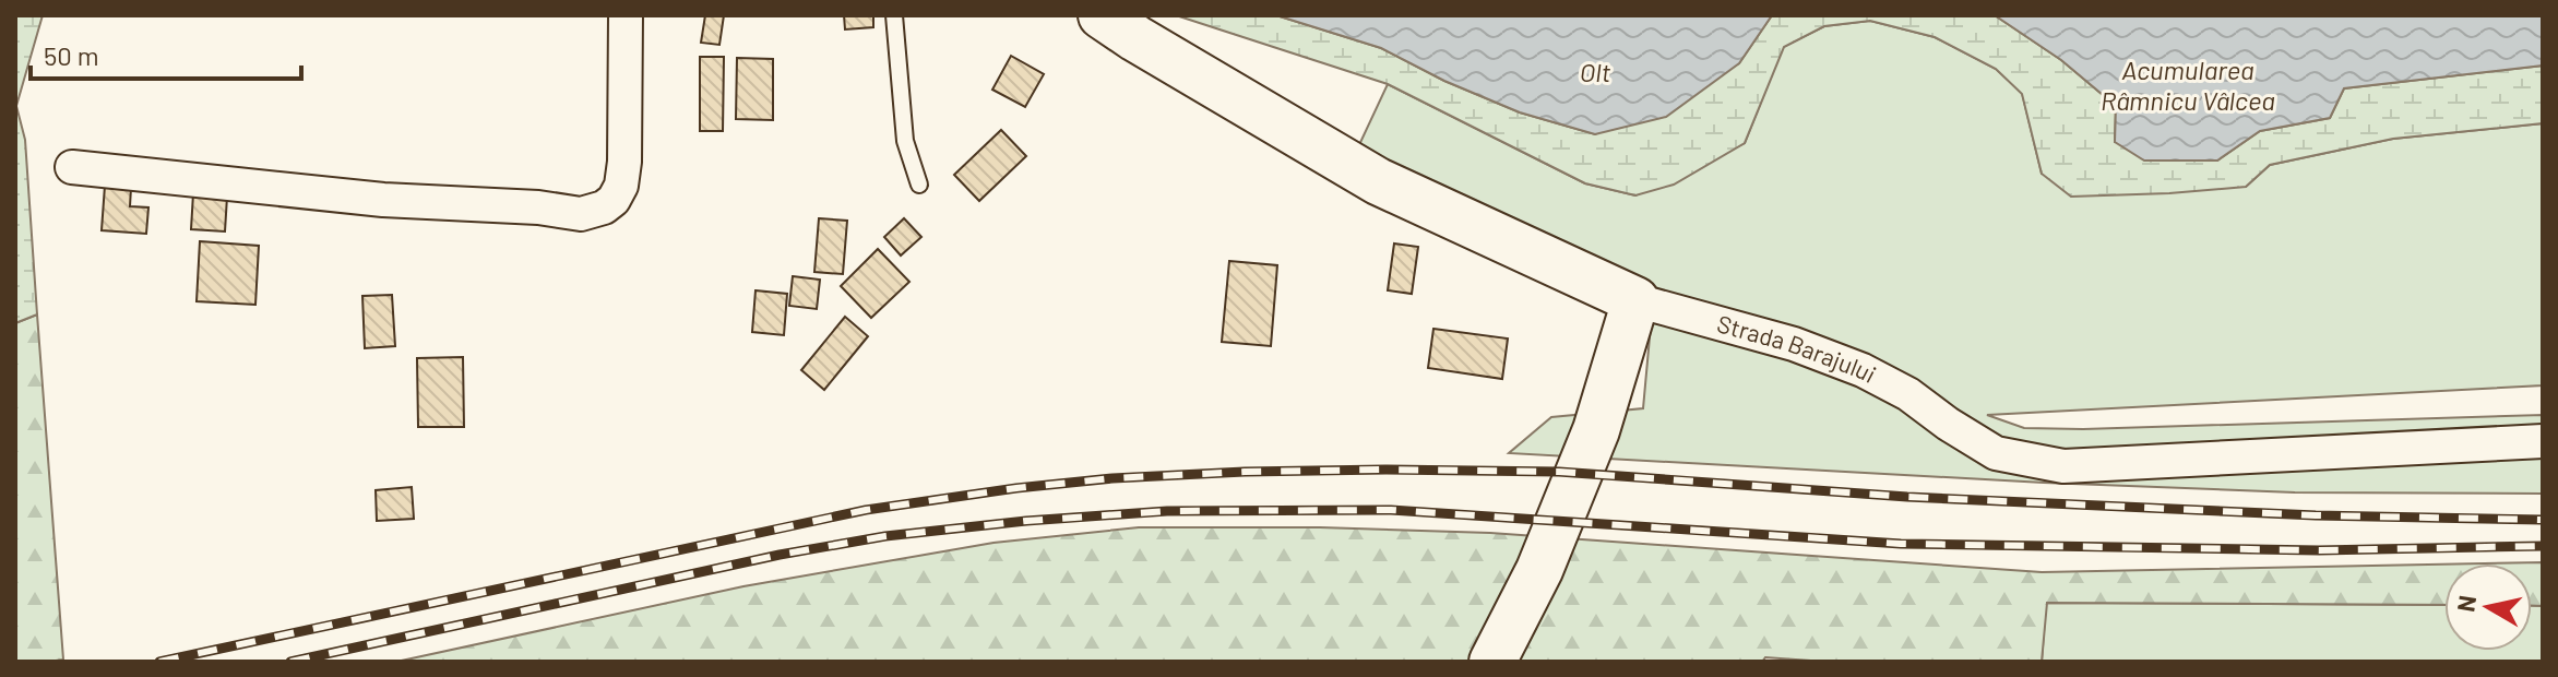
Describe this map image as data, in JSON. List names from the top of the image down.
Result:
{
  "streets": {
    "street": ["Strada Barajului"]
  },
  "water": ["Acumularea Râmnicu Vâlcea", "Olt"],
  "scale_bar": "50 m",
  "north": "left"
}
